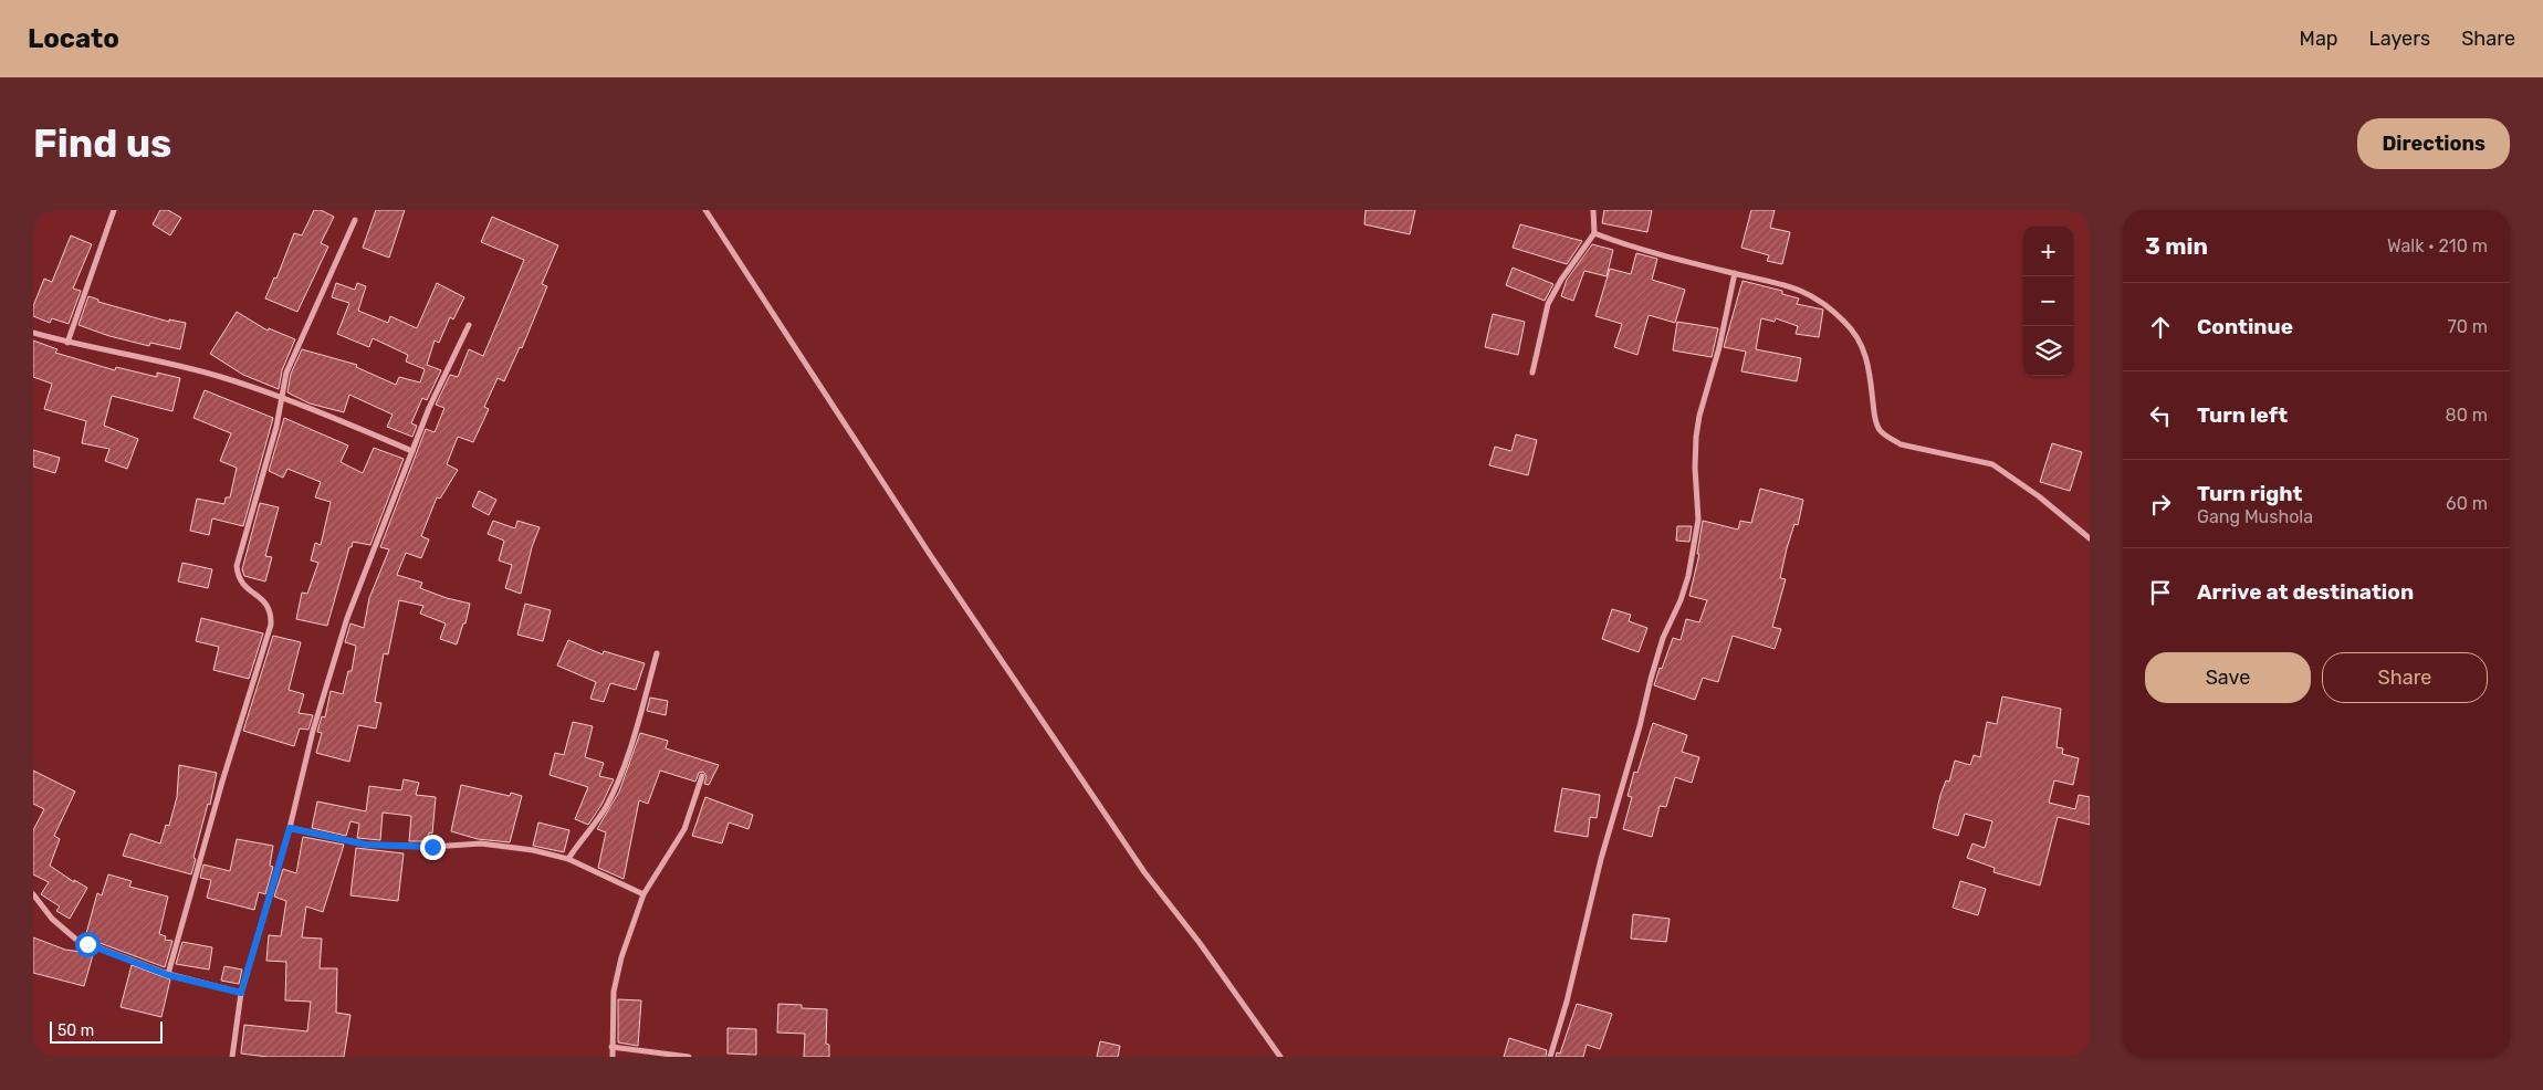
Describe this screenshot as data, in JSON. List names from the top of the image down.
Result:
{
  "scale_bar": "50 m",
  "page": {
    "header": "Locato",
    "nav": ["Map", "Layers", "Share"],
    "buttons": [
      "Directions",
      ["Save", "Share"]
    ],
    "title": "Find us",
    "heading": ["3 min", "Walk · 210 m"],
    "map_buttons": ["+", "−"],
    "list": [
      ["Continue", "70 m"],
      ["Turn left", "80 m"],
      ["Turn right", "Gang Mushola", "60 m"],
      "Arrive at destination"
    ],
    "scale": "50 m"
  }
}
